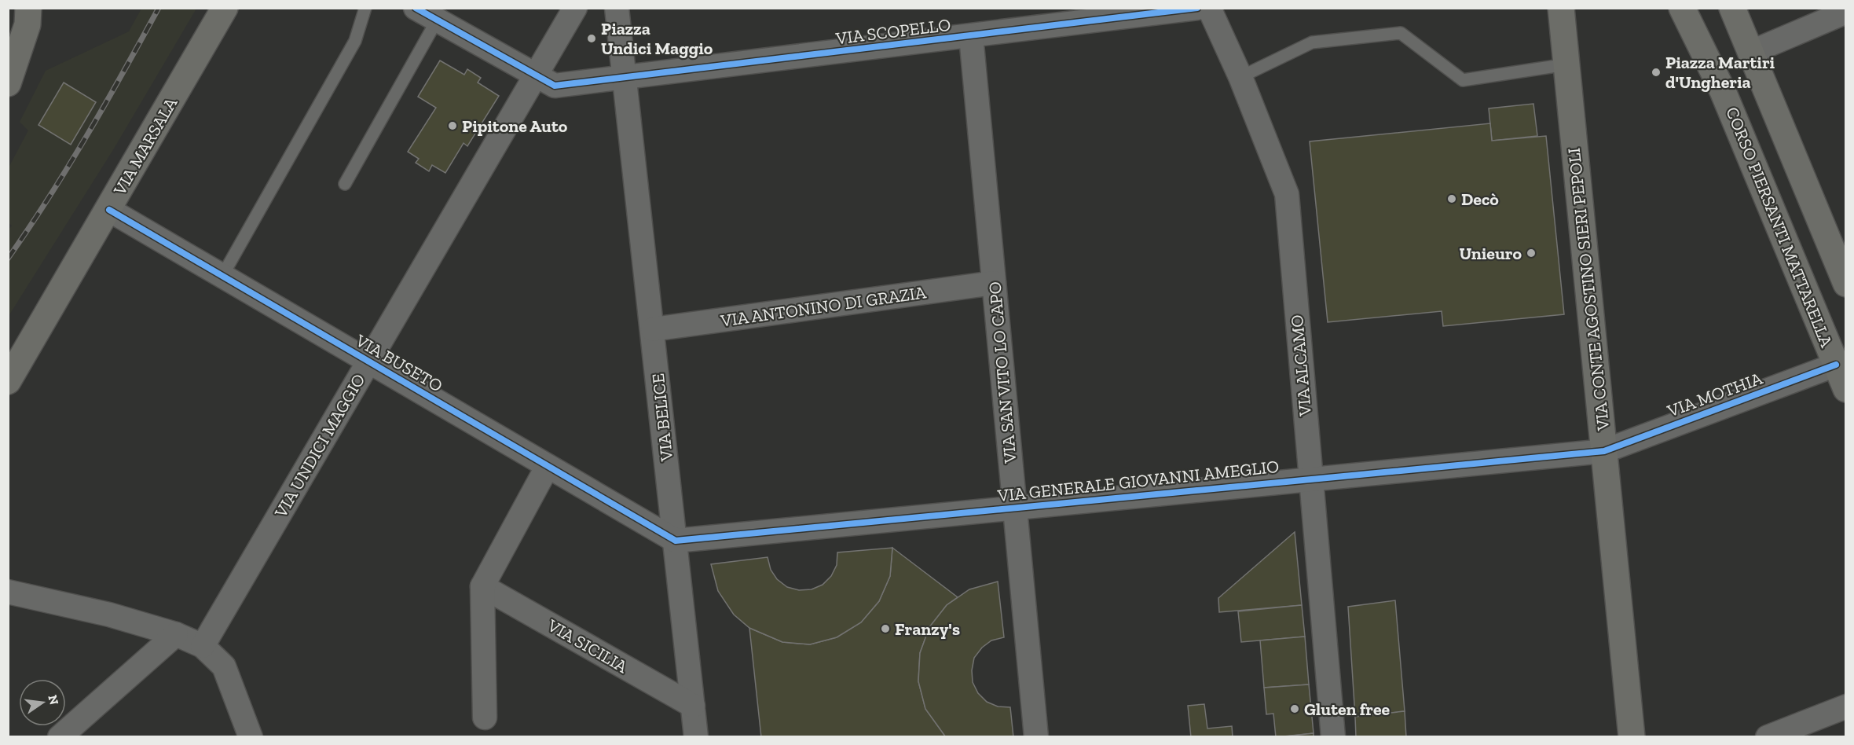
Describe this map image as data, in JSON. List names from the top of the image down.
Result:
{
  "streets": {
    "main road": ["VIA MARSALA", "CORSO PIERSANTI MATTARELLA", "VIA CONTE AGOSTINO SIERI PEPOLI"],
    "street": [
      "VIA SCOPELLO",
      "VIA ANTONINO DI GRAZIA",
      "VIA BUSETO",
      "VIA ALCAMO",
      "VIA SAN VITO LO CAPO",
      "VIA MOTHIA",
      "VIA BELICE",
      "VIA UNDICI MAGGIO",
      "VIA GENERALE GIOVANNI AMEGLIO",
      "VIA SICILIA"
    ]
  },
  "crossings": [
    ["VIA SCOPELLO", "VIA SAN VITO LO CAPO"],
    ["VIA SCOPELLO", "VIA BELICE"],
    ["VIA SCOPELLO", "VIA UNDICI MAGGIO"],
    ["VIA MARSALA", "VIA BUSETO"],
    ["CORSO PIERSANTI MATTARELLA", "VIA MOTHIA"],
    ["VIA CONTE AGOSTINO SIERI PEPOLI", "VIA MOTHIA"],
    ["VIA CONTE AGOSTINO SIERI PEPOLI", "VIA GENERALE GIOVANNI AMEGLIO"],
    ["VIA ANTONINO DI GRAZIA", "VIA SAN VITO LO CAPO"],
    ["VIA ANTONINO DI GRAZIA", "VIA BELICE"],
    ["VIA BUSETO", "VIA BELICE"],
    ["VIA BUSETO", "VIA UNDICI MAGGIO"],
    ["VIA BUSETO", "VIA GENERALE GIOVANNI AMEGLIO"],
    ["VIA ALCAMO", "VIA GENERALE GIOVANNI AMEGLIO"],
    ["VIA SAN VITO LO CAPO", "VIA GENERALE GIOVANNI AMEGLIO"],
    ["VIA MOTHIA", "VIA GENERALE GIOVANNI AMEGLIO"],
    ["VIA BELICE", "VIA GENERALE GIOVANNI AMEGLIO"],
    ["VIA BELICE", "VIA SICILIA"]
  ],
  "places": [
    "Piazza Undici Maggio",
    "Piazza Martiri d'Ungheria",
    "Pipitone Auto",
    "Decò",
    "Unieuro",
    "Franzy's",
    "Gluten free"
  ],
  "north": "right"
}
